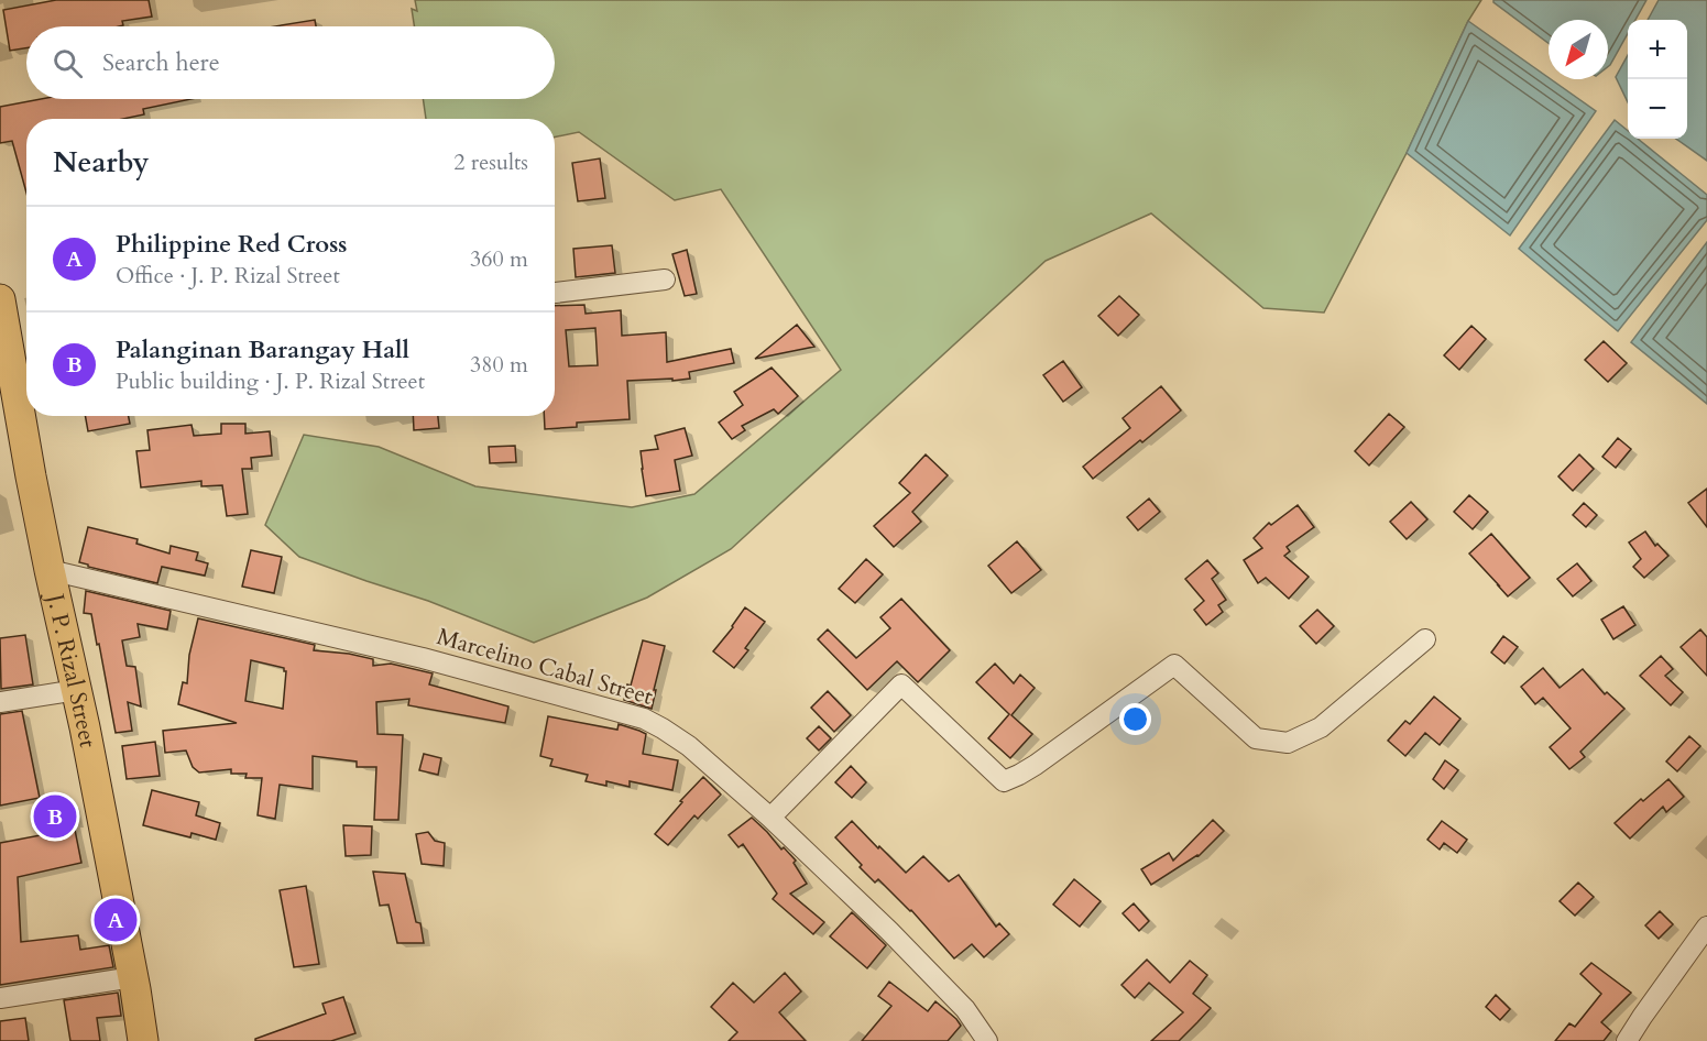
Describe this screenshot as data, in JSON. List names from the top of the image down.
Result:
{
  "streets": {
    "main road": ["J. P. Rizal Street"],
    "street": ["Marcelino Cabal Street"]
  },
  "crossings": [
    ["Marcelino Cabal Street", "J. P. Rizal Street"]
  ],
  "north": "bottom left",
  "page": {
    "map_buttons": ["+", "−"],
    "search": "Search here",
    "heading": ["Nearby", "2 results"],
    "list": [
      {
        "mark": "A",
        "name": "Philippine Red Cross",
        "note": "Office · J. P. Rizal Street",
        "value": "360 m"
      },
      {
        "mark": "B",
        "name": "Palanginan Barangay Hall",
        "note": "Public building · J. P. Rizal Street",
        "value": "380 m"
      }
    ],
    "pins": ["B", "A"]
  }
}
